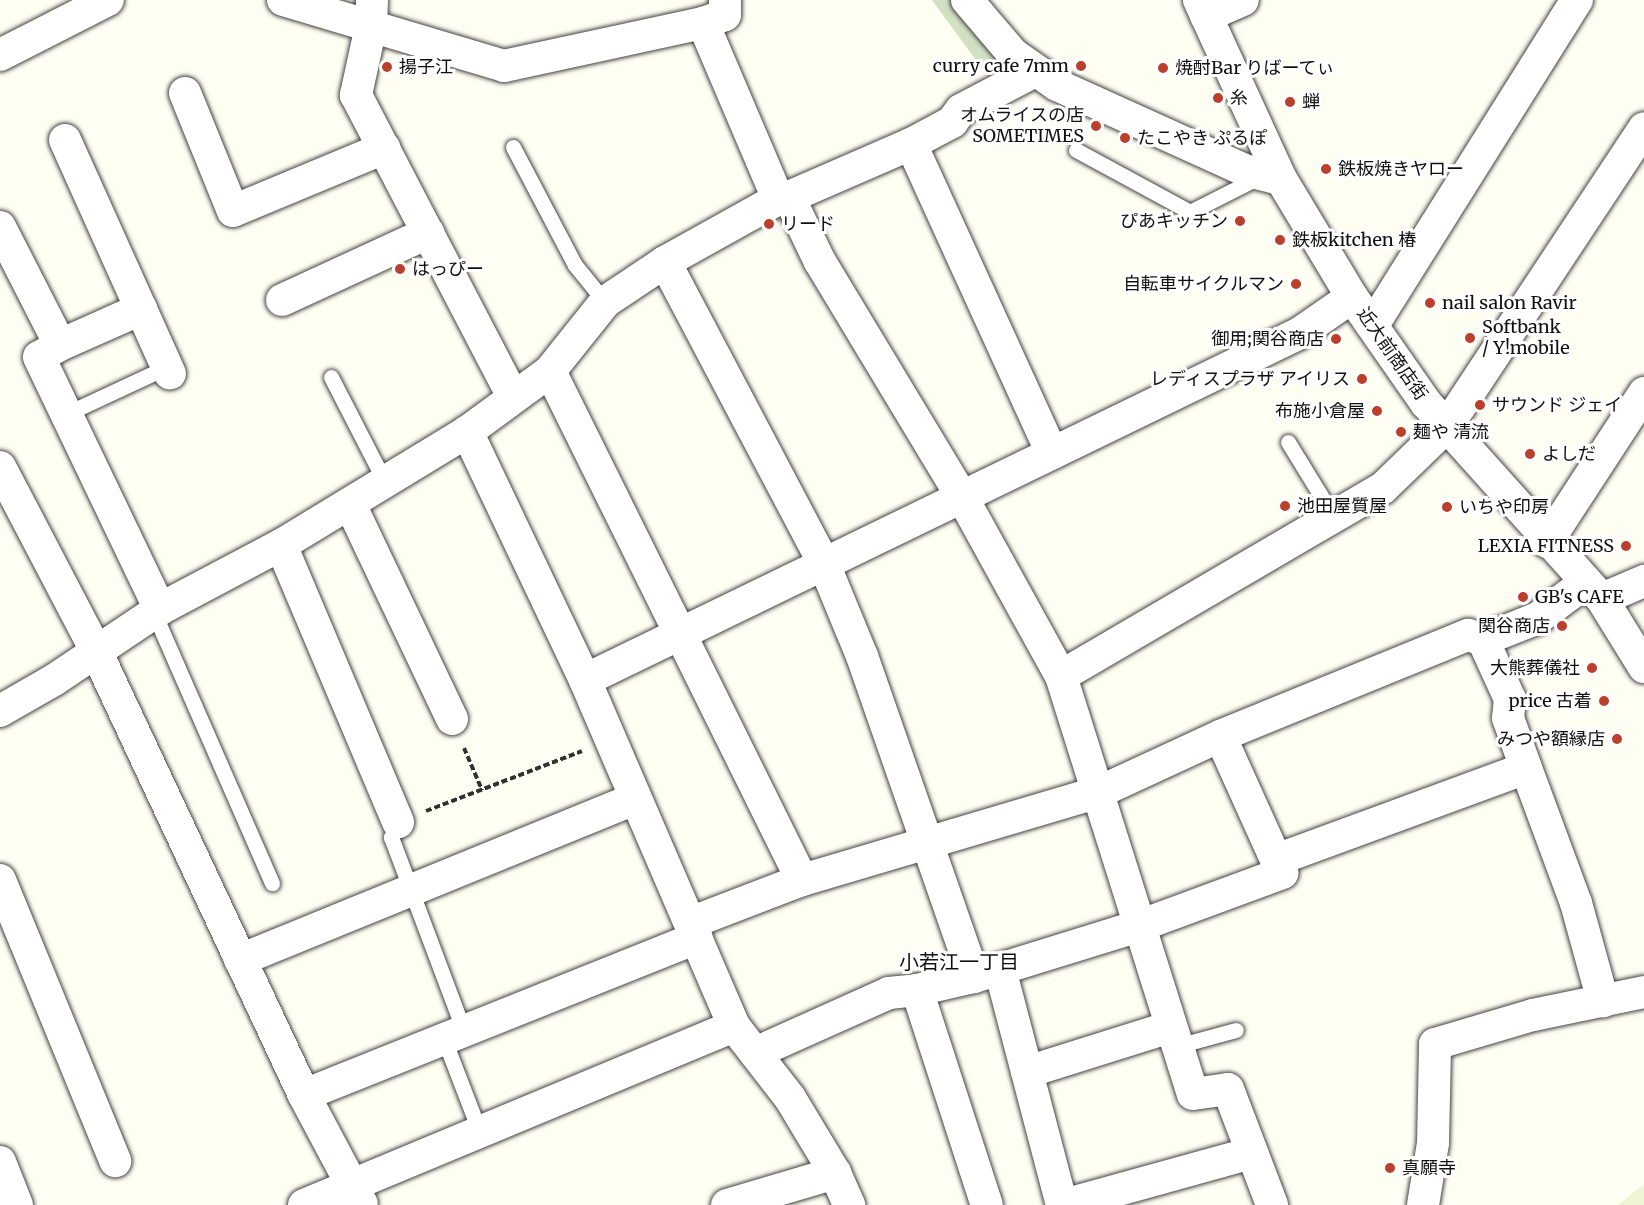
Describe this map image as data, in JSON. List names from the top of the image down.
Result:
{
  "streets": {
    "street": ["近大前商店街"]
  },
  "districts": ["小若江一丁目"],
  "places": [
    "curry cafe 7mm",
    "揚子江",
    "焼酎Bar りばーてぃ",
    "糸",
    "蝉",
    "オムライスの店 SOMETIMES",
    "たこやき ぷるぽ",
    "鉄板焼きヤロー",
    "ぴあキッチン",
    "リード",
    "鉄板kitchen 椿",
    "はっぴー",
    "自転車サイクルマン",
    "nail salon Ravir",
    "Softbank / Y!mobile",
    "御用;関谷商店",
    "レディスプラザ アイリス",
    "サウンド ジェイ",
    "布施小倉屋",
    "麺や 清流",
    "よしだ",
    "池田屋質屋",
    "いちや印房",
    "LEXIA FITNESS",
    "GB's CAFE",
    "関谷商店",
    "大熊葬儀社",
    "price 古着",
    "みつや額縁店",
    "真願寺"
  ]
}
